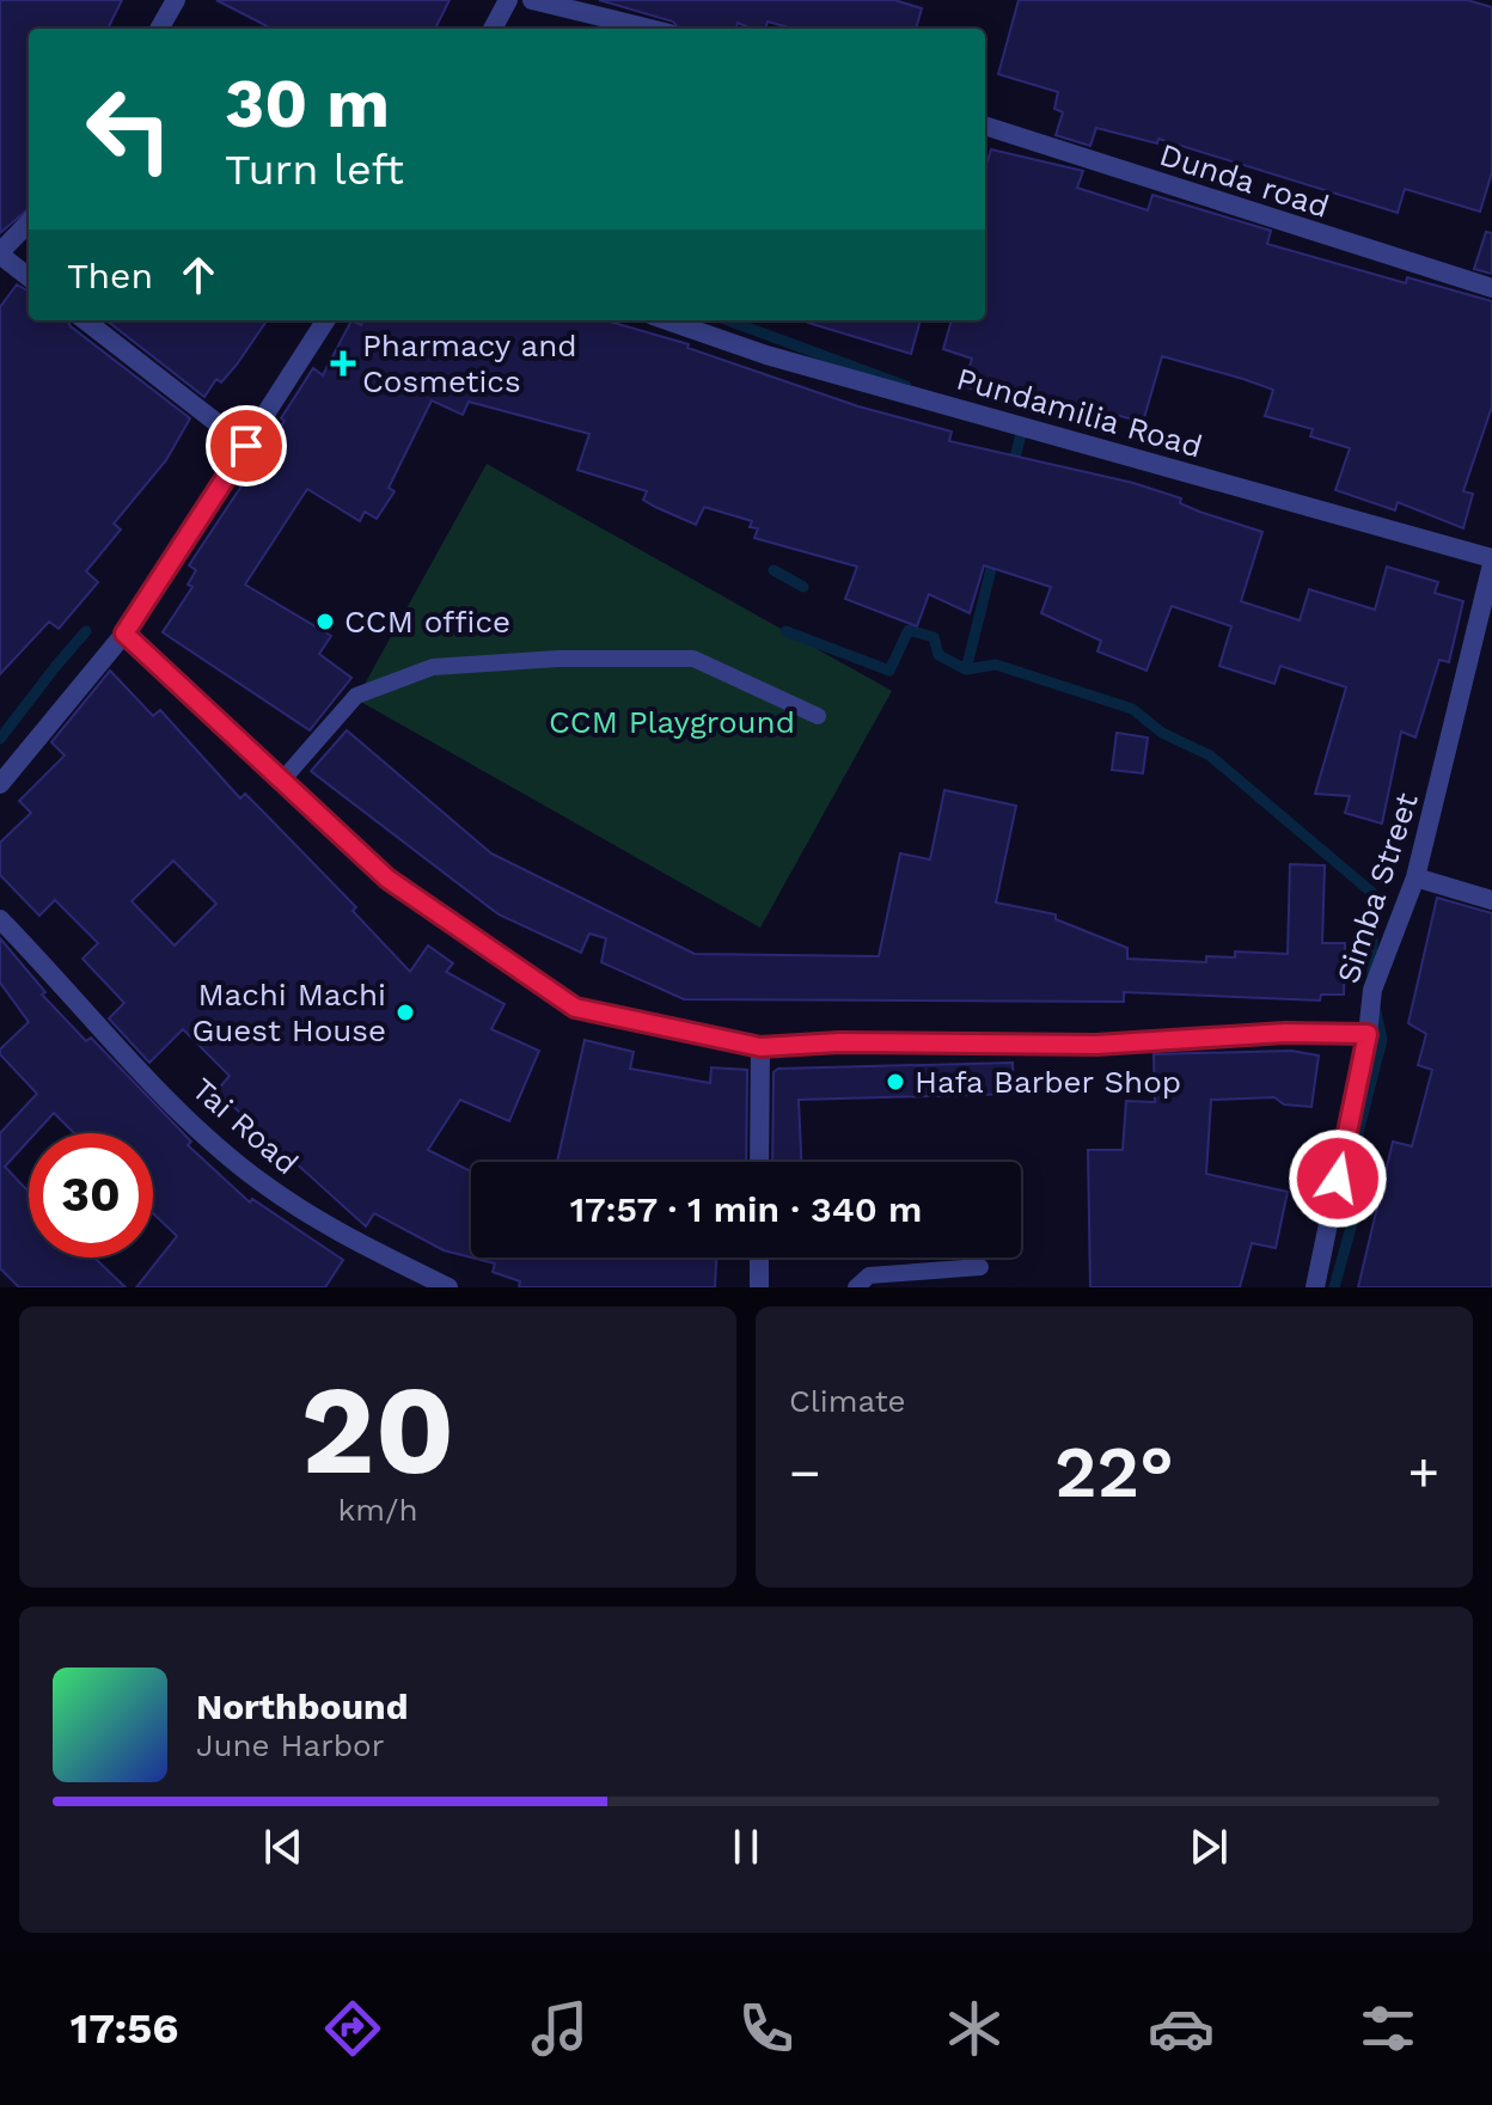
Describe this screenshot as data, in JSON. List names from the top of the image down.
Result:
{
  "streets": {
    "street": [
      "Dunda road",
      "Pundamilia Road",
      "Simba Street",
      "Tai Road"
    ]
  },
  "crossings": [
    ["Pundamilia Road", "Simba Street"]
  ],
  "parks": ["CCM Playground"],
  "places": {
    "health": ["Pharmacy and Cosmetics"],
    "other": ["CCM office", "Machi Machi Guest House", "Hafa Barber Shop"]
  },
  "page": {
    "turn": ["30 m", "Turn left"],
    "then": "Then",
    "limit": "30",
    "trip": "17:57 · 1 min · 340 m",
    "tile": [
      ["20", "km/h"],
      "Climate"
    ],
    "heat": ["−", "22°", "+"],
    "song": ["Northbound", "June Harbor"],
    "tabs": "17:56"
  }
}
